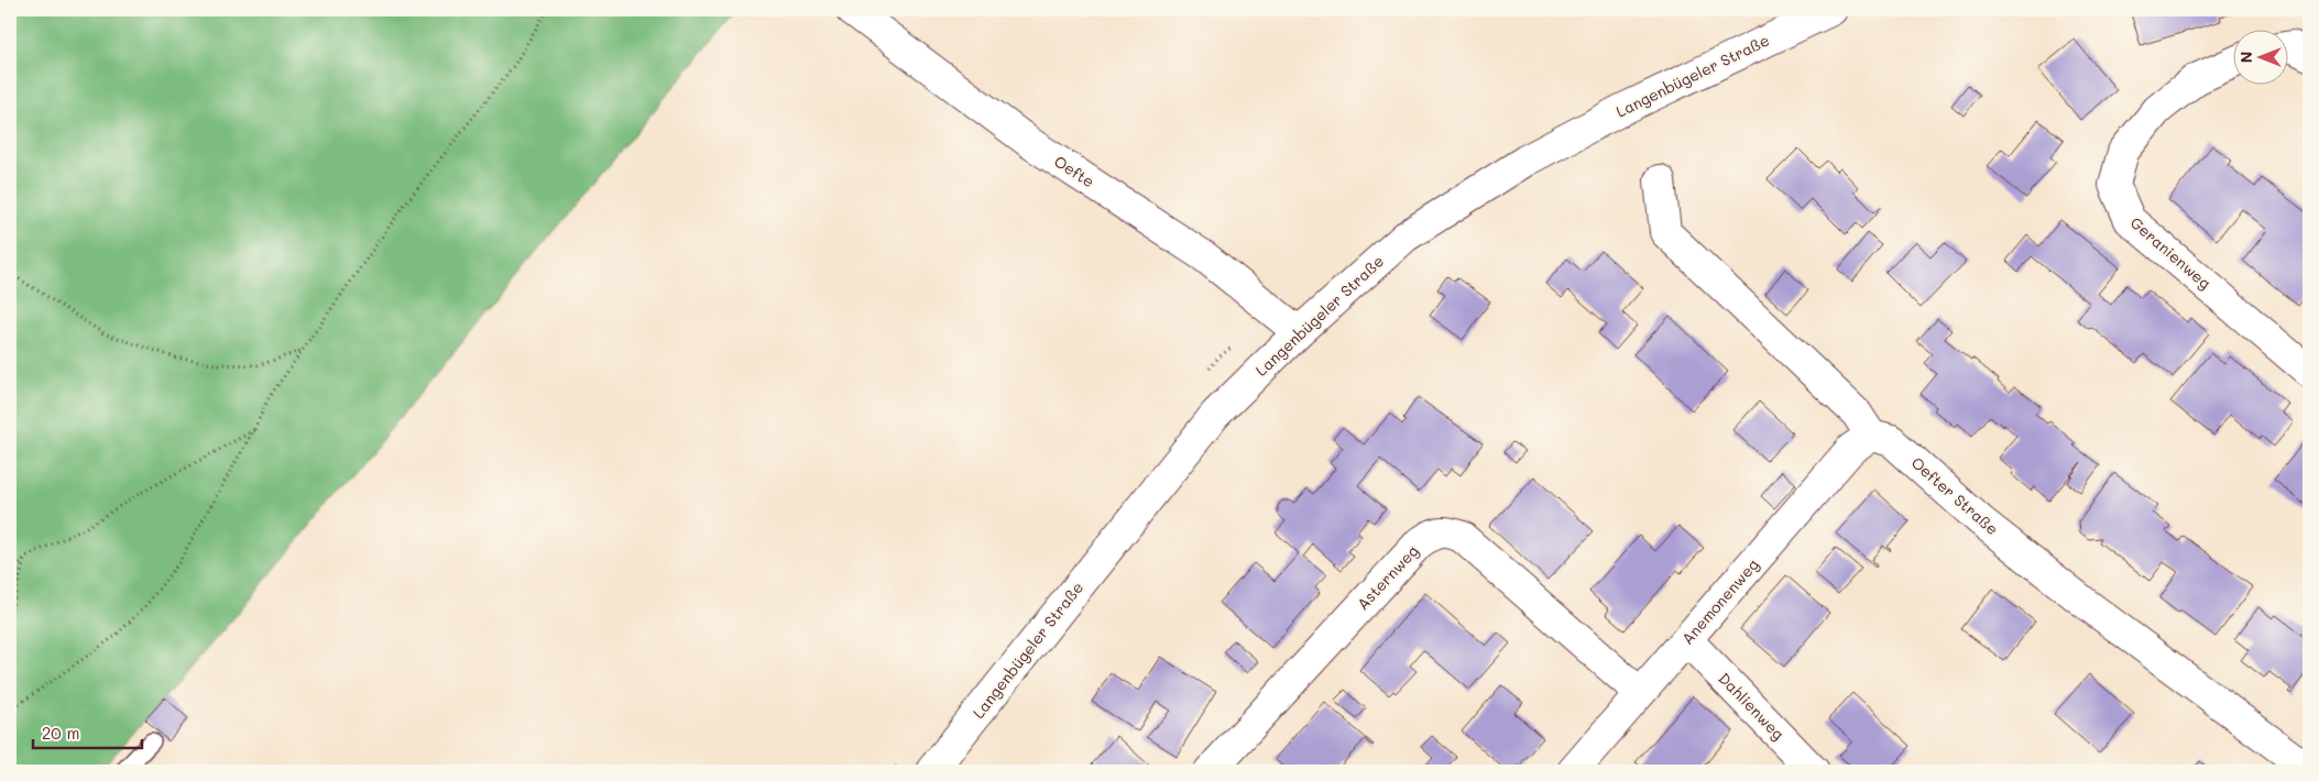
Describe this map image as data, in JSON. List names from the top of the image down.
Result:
{
  "streets": {
    "street": [
      "Langenbügeler Straße",
      "Oefte",
      "Geranienweg",
      "Oefter Straße",
      "Asternweg",
      "Anemonenweg",
      "Dahlienweg"
    ]
  },
  "crossings": [
    ["Langenbügeler Straße", "Oefte"],
    ["Oefter Straße", "Anemonenweg"],
    ["Asternweg", "Anemonenweg"],
    ["Anemonenweg", "Dahlienweg"]
  ],
  "scale_bar": "20 m",
  "north": "left"
}
